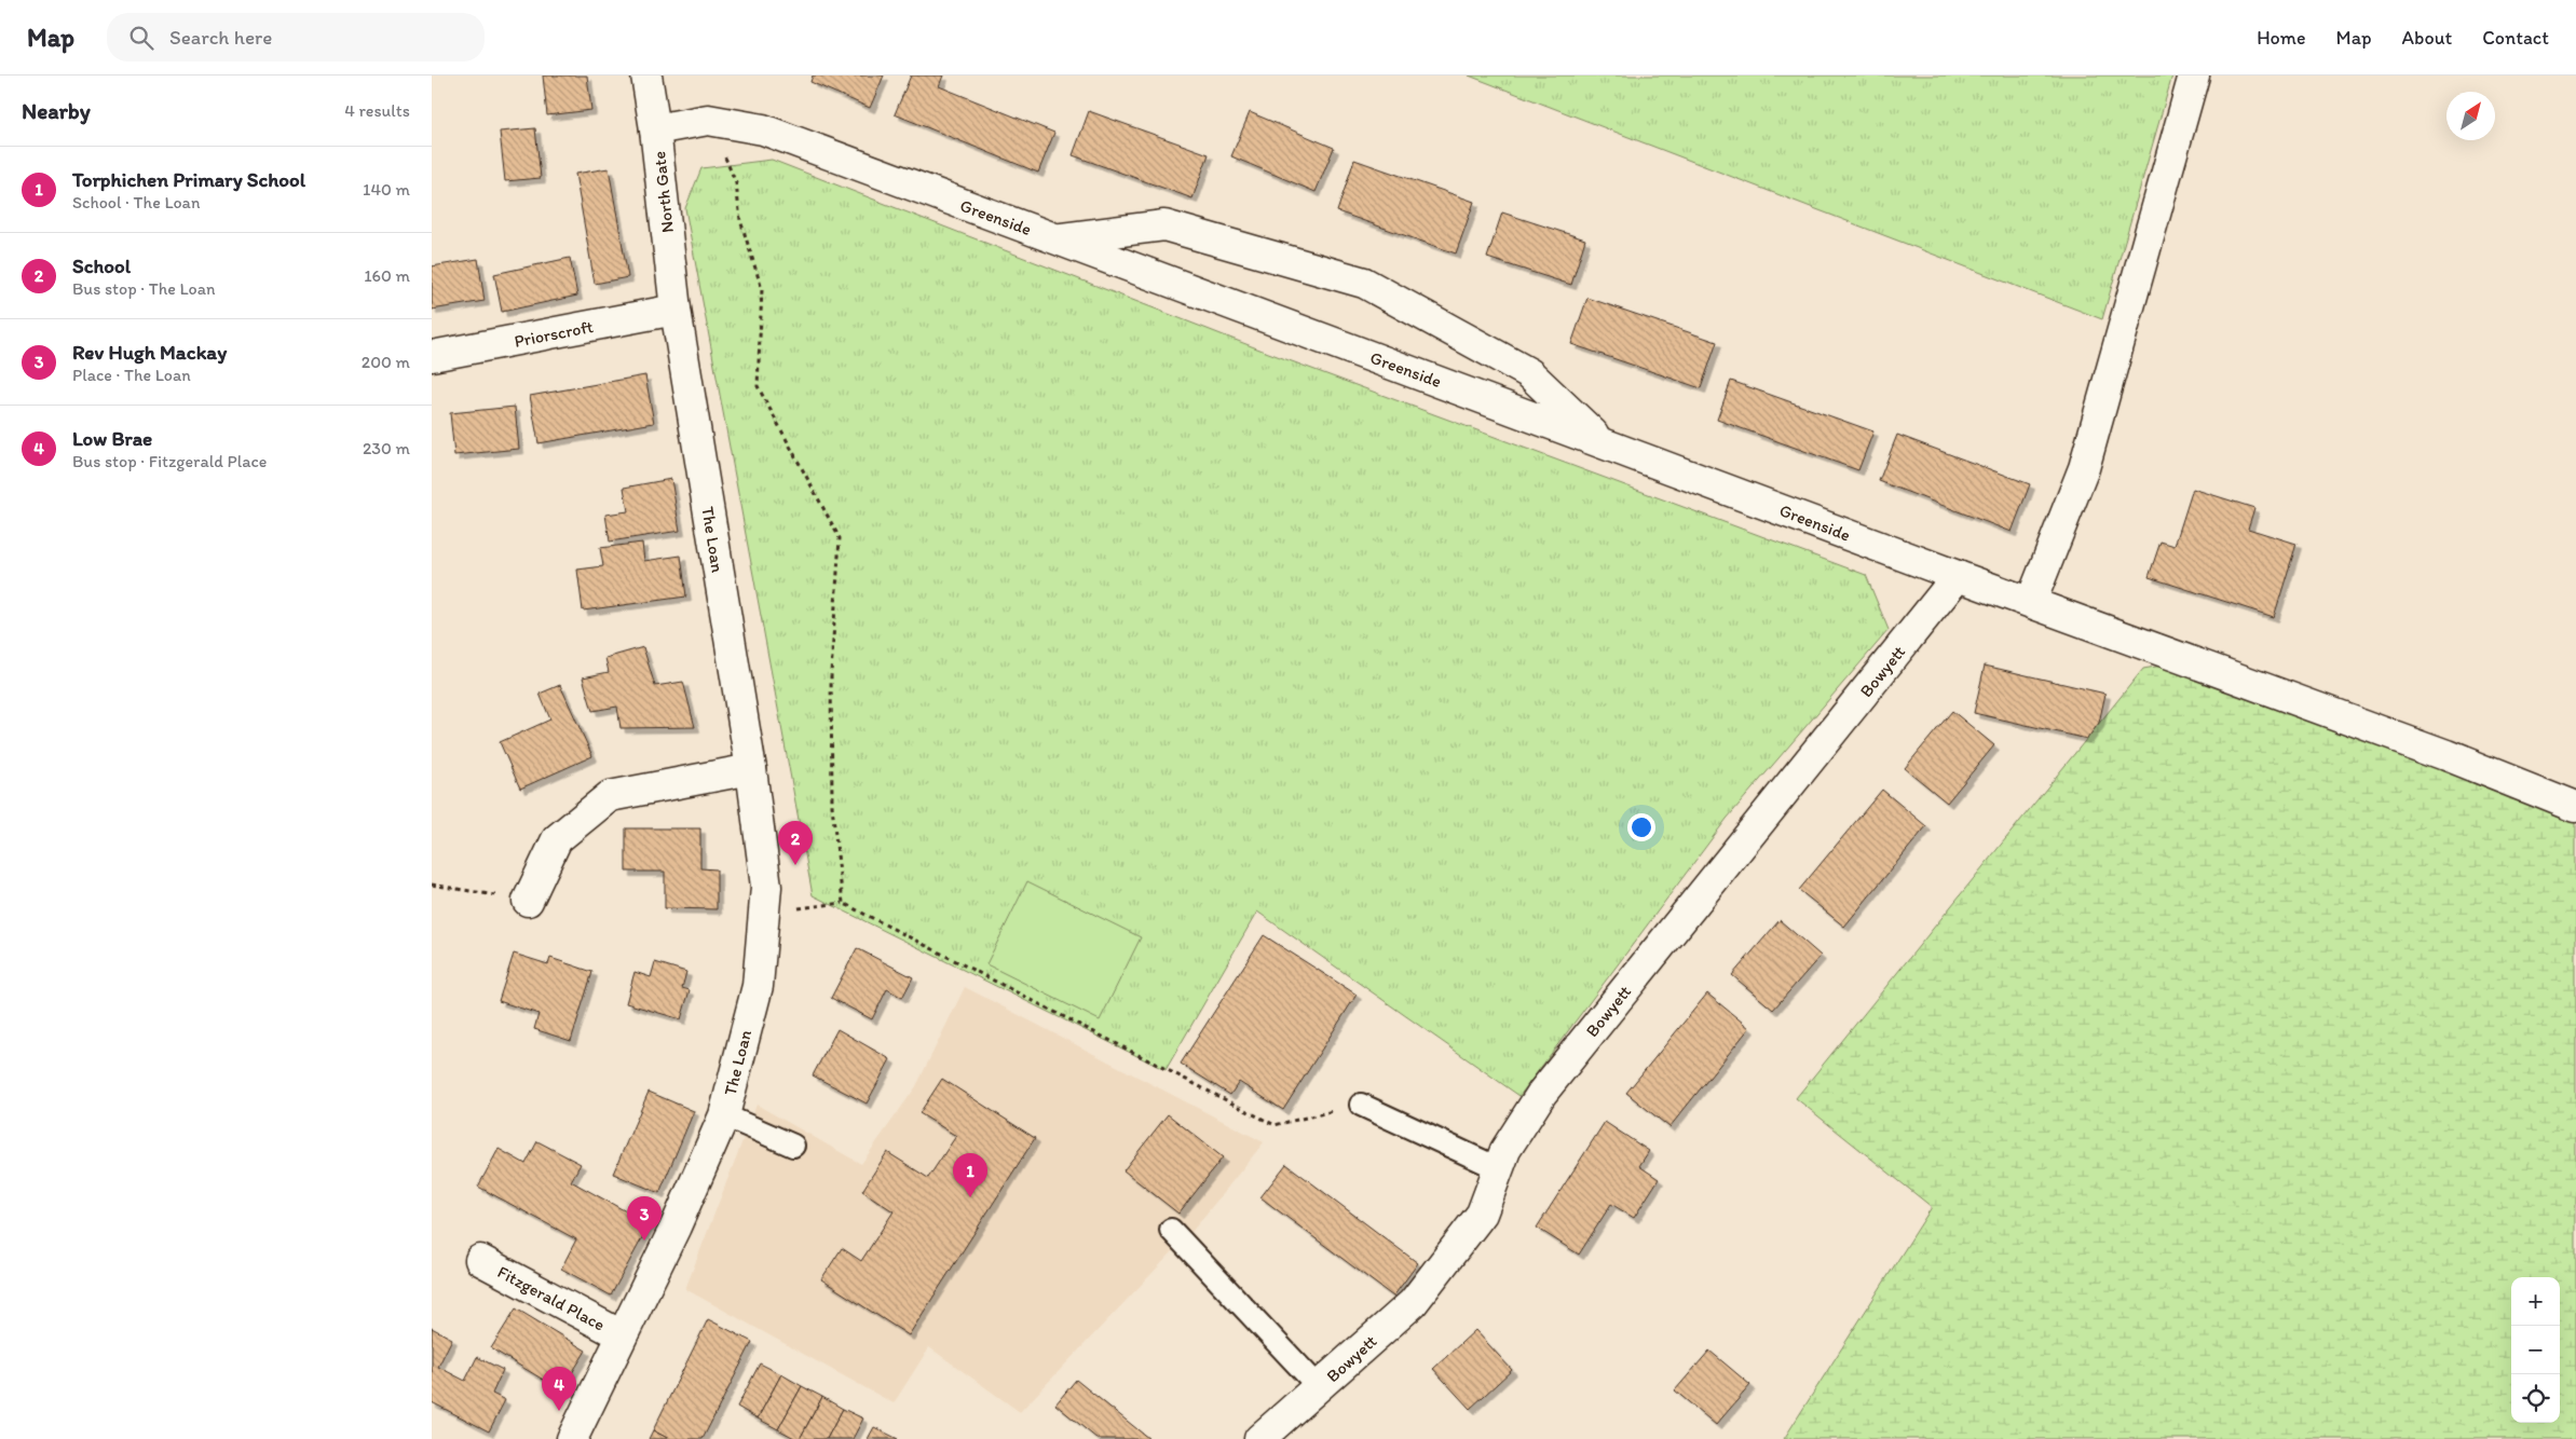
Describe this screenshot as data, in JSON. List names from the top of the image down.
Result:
{
  "streets": {
    "street": [
      "North Gate",
      "Greenside",
      "Priorscroft",
      "The Loan",
      "Bowyett",
      "Fitzgerald Place"
    ]
  },
  "crossings": [
    ["North Gate", "Greenside"],
    ["North Gate", "Priorscroft"],
    ["North Gate", "The Loan"],
    ["Greenside", "Bowyett"],
    ["Priorscroft", "The Loan"],
    ["The Loan", "Fitzgerald Place"]
  ],
  "north": "top right",
  "page": {
    "header": "Map",
    "search": "Search here",
    "nav": [
      "Home",
      "Map",
      "About",
      "Contact"
    ],
    "heading": ["Nearby", "4 results"],
    "list": [
      {
        "mark": "1",
        "name": "Torphichen Primary School",
        "note": "School · The Loan",
        "value": "140 m"
      },
      {
        "mark": "2",
        "name": "School",
        "note": "Bus stop · The Loan",
        "value": "160 m"
      },
      {
        "mark": "3",
        "name": "Rev Hugh Mackay",
        "note": "Place · The Loan",
        "value": "200 m"
      },
      {
        "mark": "4",
        "name": "Low Brae",
        "note": "Bus stop · Fitzgerald Place",
        "value": "230 m"
      }
    ],
    "pins": [
      "2",
      "1",
      "3",
      "4"
    ],
    "map_buttons": ["+", "−"]
  }
}
